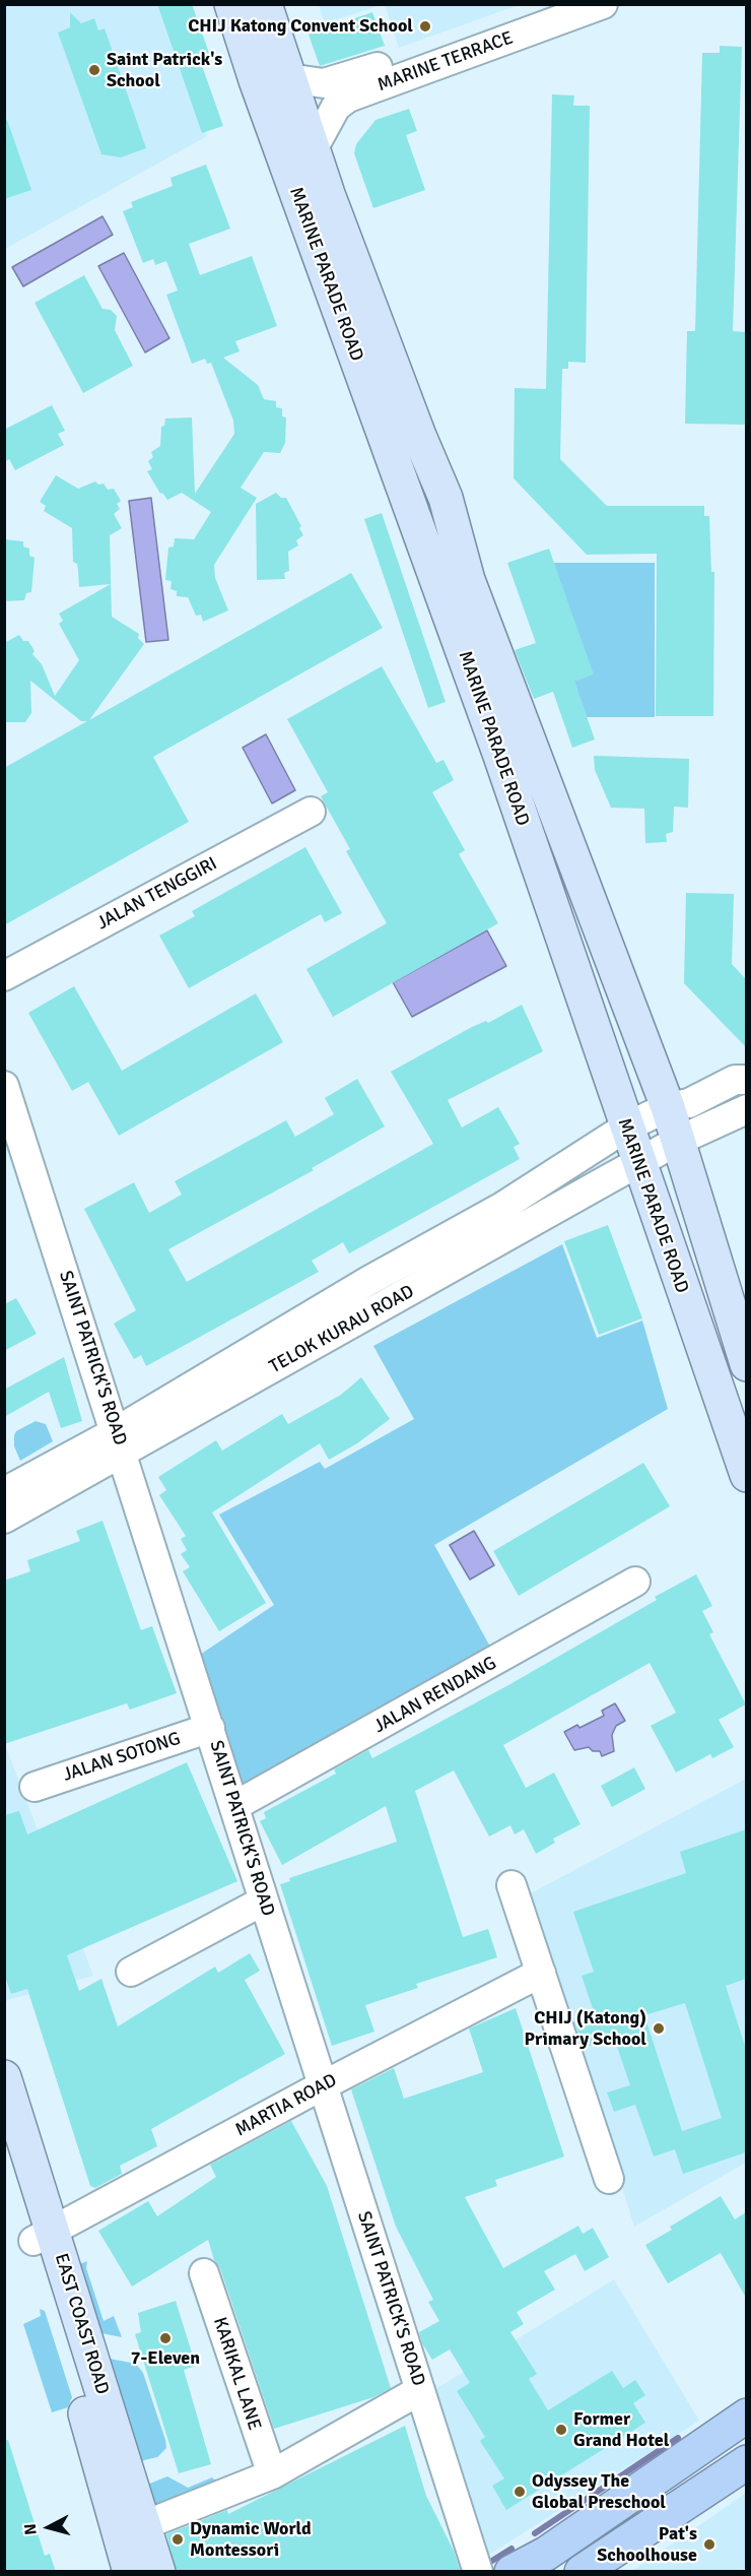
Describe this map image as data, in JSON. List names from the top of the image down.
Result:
{
  "streets": {
    "main road": ["MARINE PARADE ROAD", "EAST COAST ROAD"],
    "street": [
      "MARINE TERRACE",
      "JALAN TENGGIRI",
      "TELOK KURAU ROAD",
      "SAINT PATRICK'S ROAD",
      "JALAN RENDANG",
      "JALAN SOTONG",
      "MARTIA ROAD",
      "KARIKAL LANE"
    ]
  },
  "crossings": [
    ["MARINE TERRACE", "MARINE PARADE ROAD"],
    ["MARINE PARADE ROAD", "TELOK KURAU ROAD"],
    ["TELOK KURAU ROAD", "SAINT PATRICK'S ROAD"],
    ["SAINT PATRICK'S ROAD", "JALAN RENDANG"],
    ["SAINT PATRICK'S ROAD", "JALAN SOTONG"],
    ["SAINT PATRICK'S ROAD", "MARTIA ROAD"],
    ["MARTIA ROAD", "EAST COAST ROAD"]
  ],
  "places": [
    "CHIJ Katong Convent School",
    "Saint Patrick's School",
    "CHIJ (Katong) Primary School",
    "7-Eleven",
    "Former Grand Hotel",
    "Odyssey The Global Preschool",
    "Dynamic World Montessori",
    "Pat's Schoolhouse"
  ],
  "north": "left"
}
